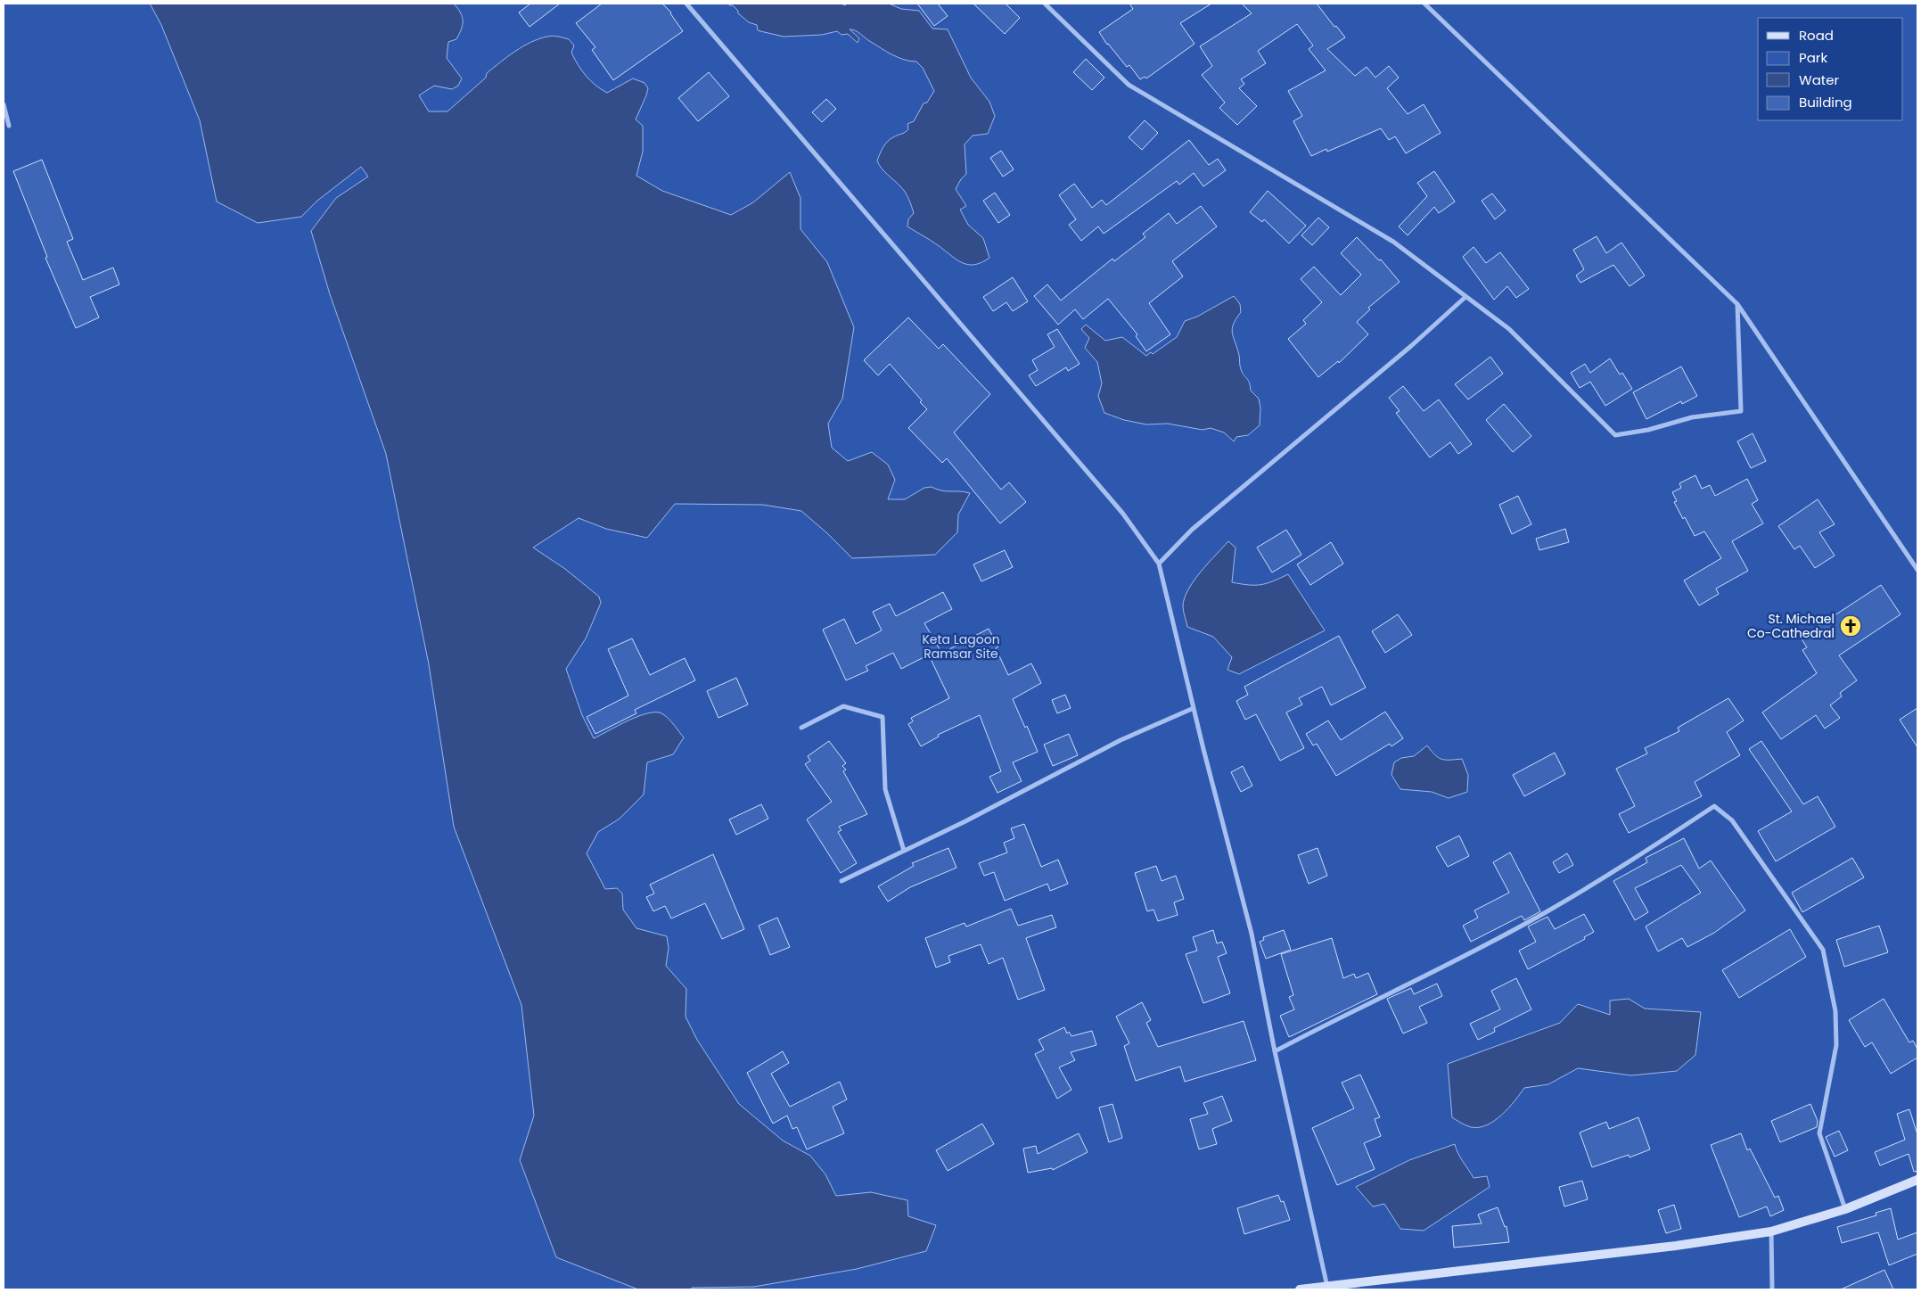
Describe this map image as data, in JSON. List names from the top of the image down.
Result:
{
  "parks": ["Keta Lagoon Ramsar Site"],
  "places": {
    "church": ["St. Michael Co-Cathedral"]
  },
  "legend": [
    "Road",
    "Park",
    "Water",
    "Building"
  ]
}
